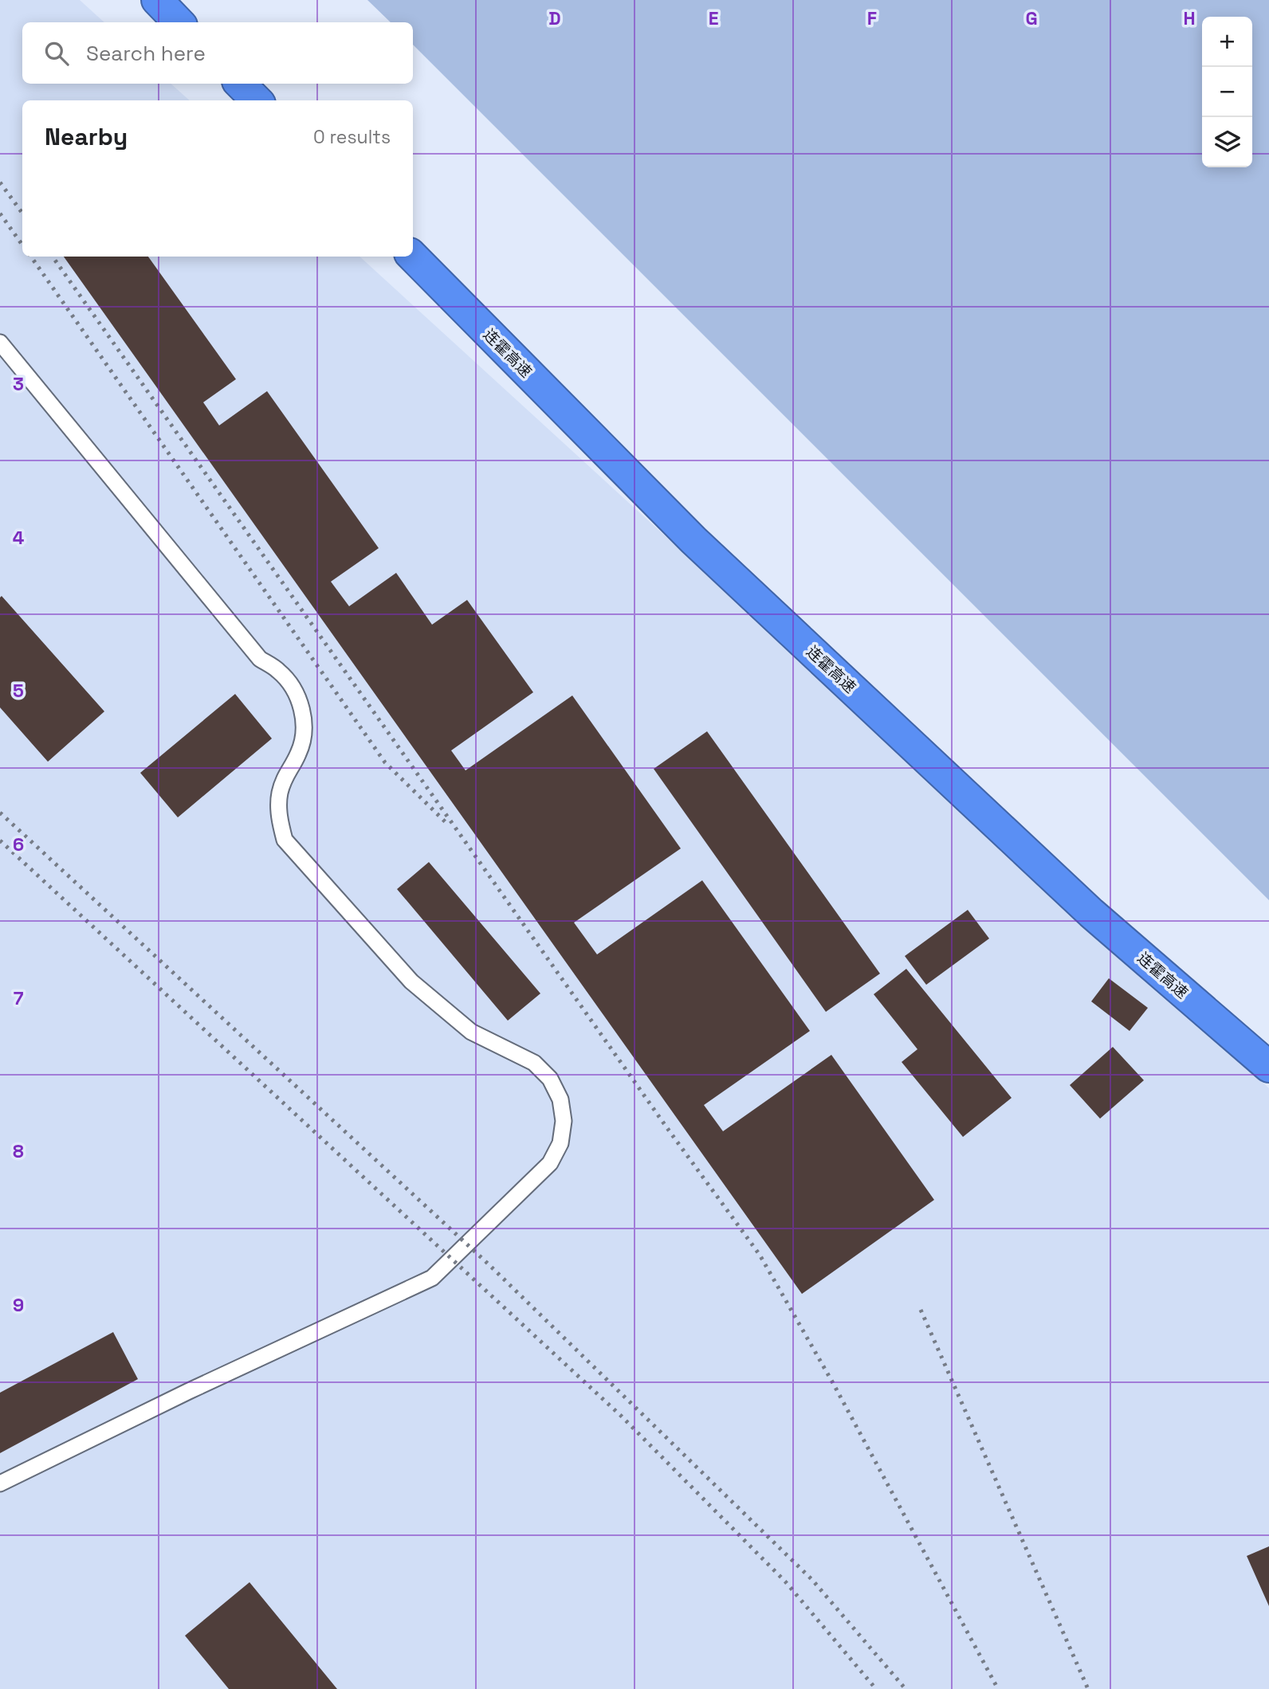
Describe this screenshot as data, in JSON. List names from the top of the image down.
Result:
{
  "streets": {
    "highway": ["连霍高速"]
  },
  "page": {
    "map_buttons": ["+", "−"],
    "search": "Search here",
    "heading": ["Nearby", "0 results"]
  },
  "grid": {
    "columns": [
      "D",
      "E",
      "F",
      "G",
      "H"
    ],
    "rows": [
      "3",
      "4",
      "5",
      "6",
      "7",
      "8",
      "9"
    ]
  }
}
